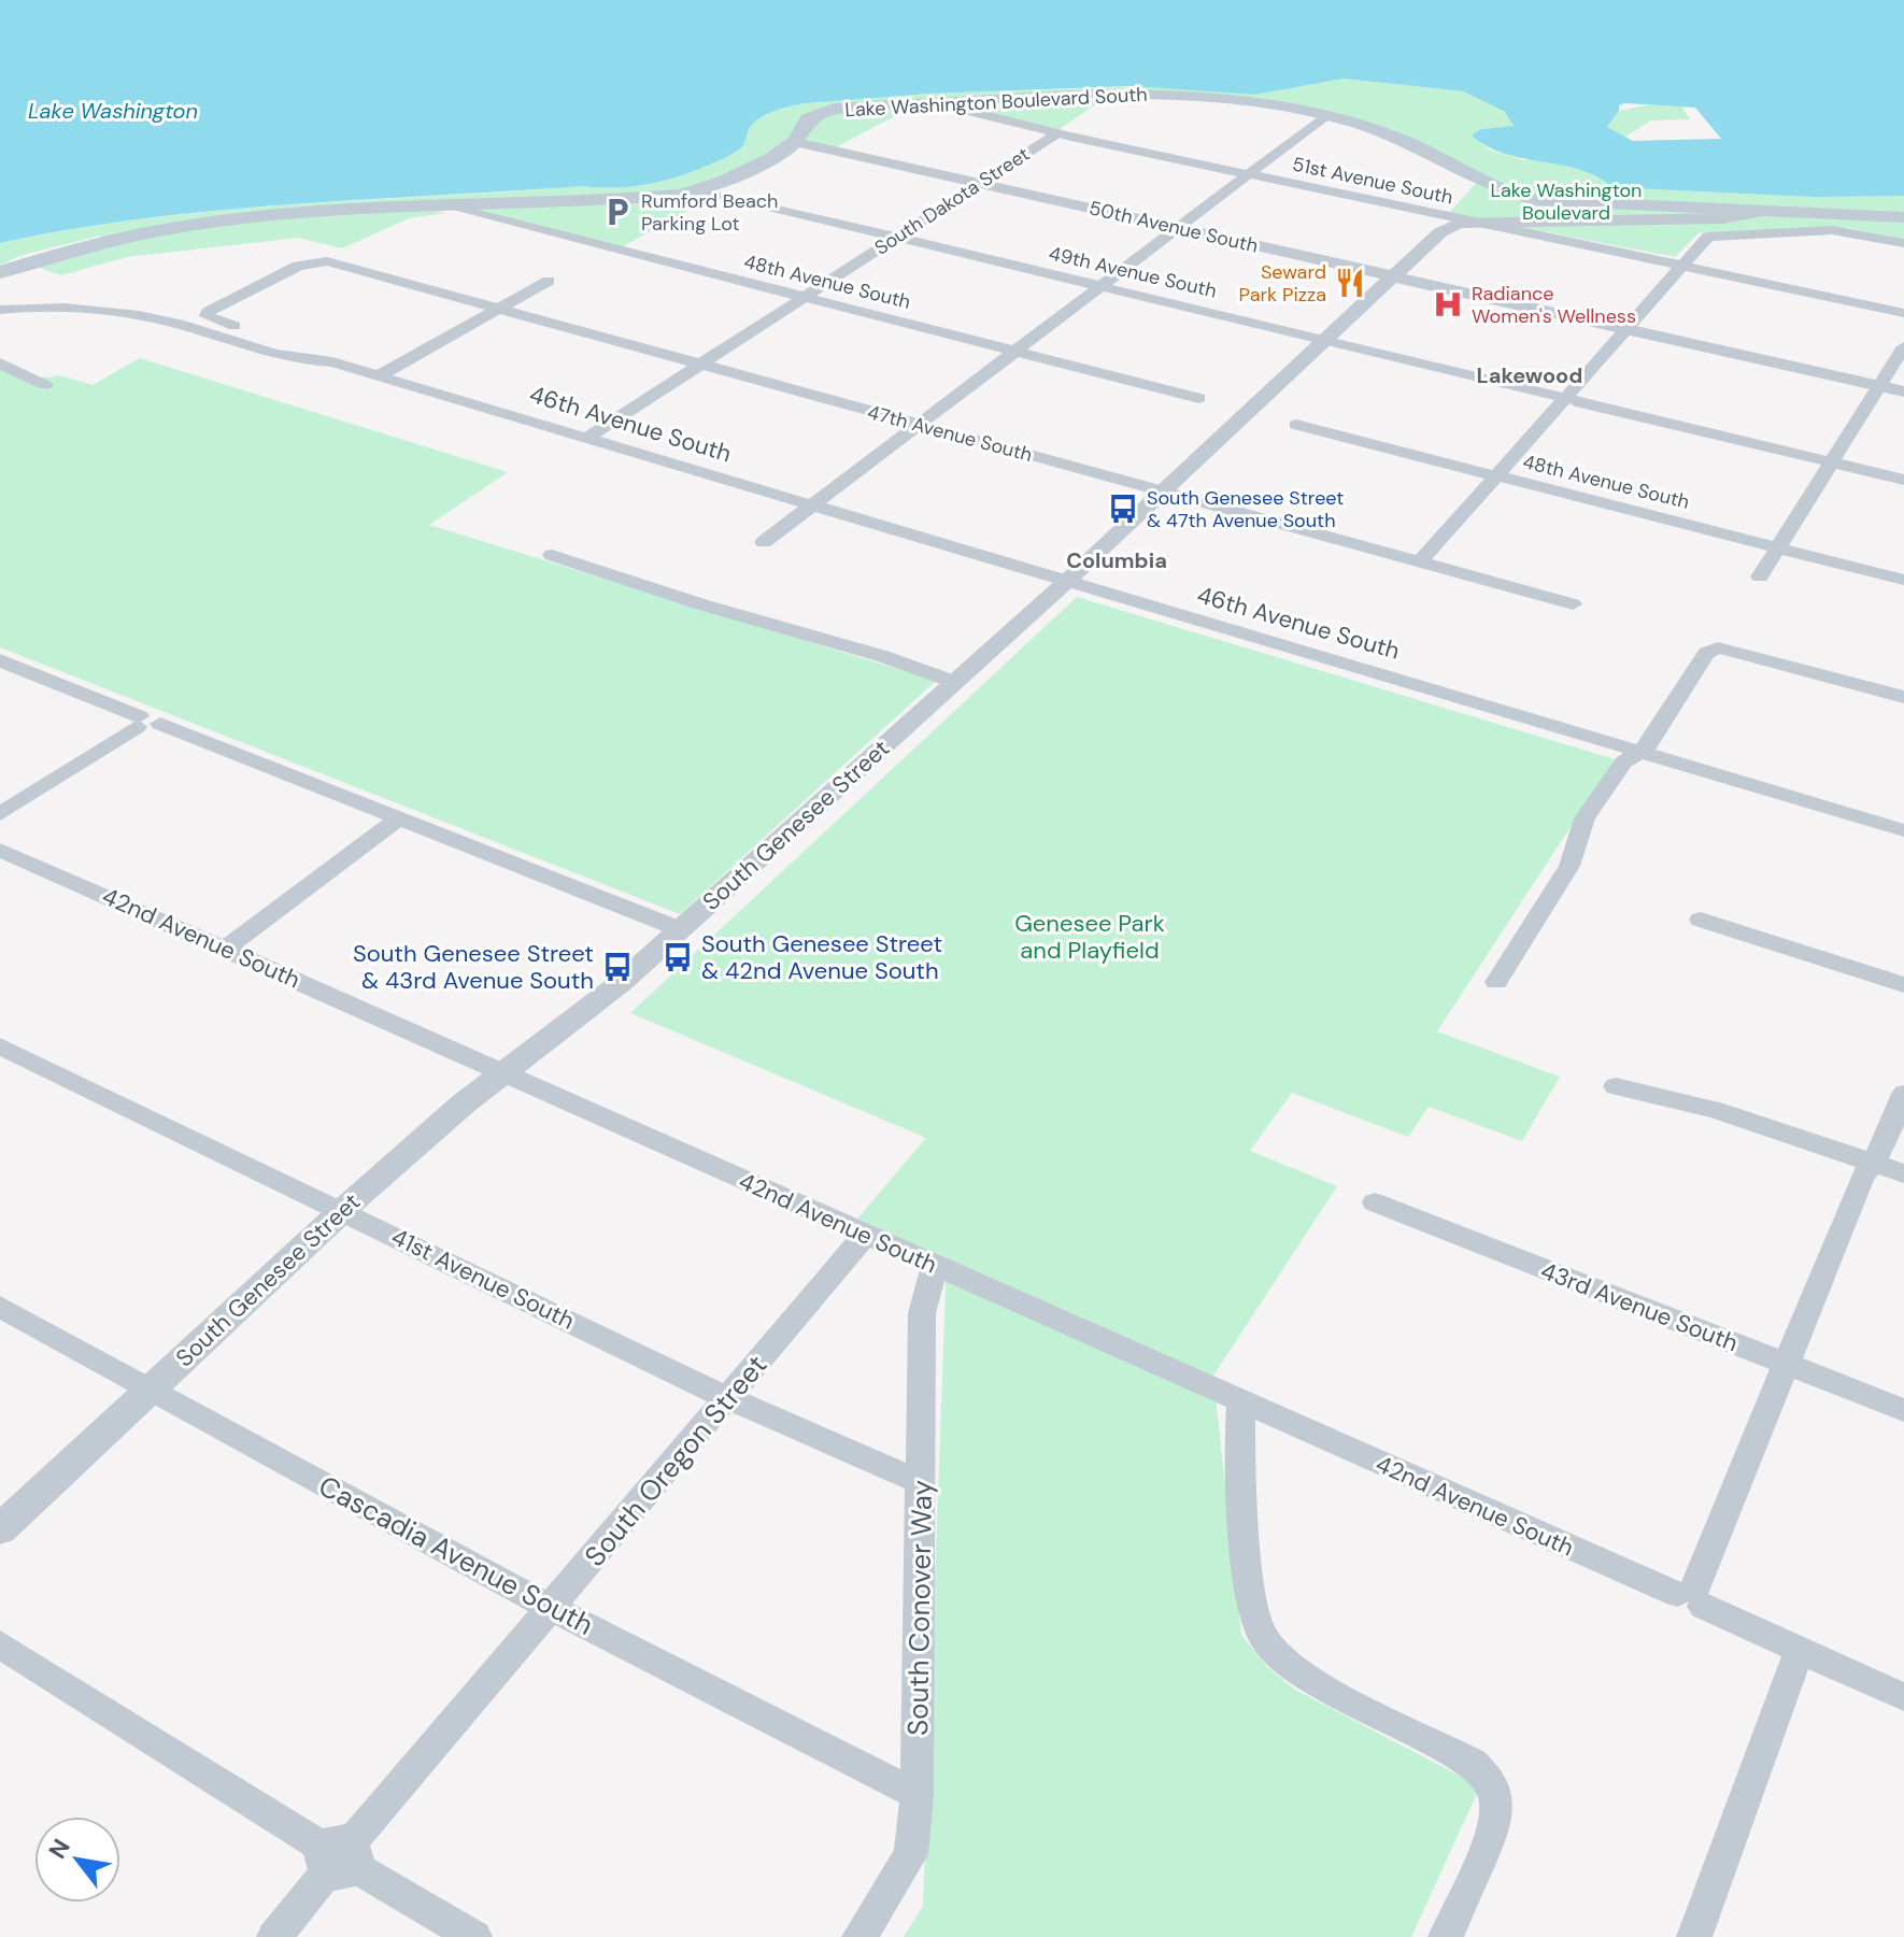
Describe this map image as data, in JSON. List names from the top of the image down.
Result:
{
  "streets": {
    "main road": ["Lake Washington Boulevard South"],
    "street": [
      "51st Avenue South",
      "South Dakota Street",
      "50th Avenue South",
      "49th Avenue South",
      "48th Avenue South",
      "46th Avenue South",
      "47th Avenue South",
      "South Genesee Street",
      "42nd Avenue South",
      "41st Avenue South",
      "43rd Avenue South",
      "South Oregon Street",
      "Cascadia Avenue South",
      "South Conover Way"
    ]
  },
  "crossings": [
    ["Lake Washington Boulevard South", "51st Avenue South"],
    ["Lake Washington Boulevard South", "50th Avenue South"],
    ["Lake Washington Boulevard South", "49th Avenue South"],
    ["Lake Washington Boulevard South", "48th Avenue South"],
    ["51st Avenue South", "South Dakota Street"],
    ["51st Avenue South", "South Genesee Street"],
    ["South Dakota Street", "50th Avenue South"],
    ["South Dakota Street", "49th Avenue South"],
    ["South Dakota Street", "48th Avenue South"],
    ["South Dakota Street", "46th Avenue South"],
    ["South Dakota Street", "47th Avenue South"],
    ["50th Avenue South", "South Genesee Street"],
    ["49th Avenue South", "South Genesee Street"],
    ["46th Avenue South", "47th Avenue South"],
    ["46th Avenue South", "South Genesee Street"],
    ["47th Avenue South", "South Genesee Street"],
    ["South Genesee Street", "42nd Avenue South"],
    ["South Genesee Street", "41st Avenue South"],
    ["South Genesee Street", "Cascadia Avenue South"],
    ["42nd Avenue South", "South Oregon Street"],
    ["42nd Avenue South", "South Conover Way"],
    ["41st Avenue South", "South Oregon Street"],
    ["41st Avenue South", "South Conover Way"],
    ["South Oregon Street", "Cascadia Avenue South"],
    ["Cascadia Avenue South", "South Conover Way"]
  ],
  "districts": ["Lakewood", "Columbia"],
  "water": ["Lake Washington"],
  "parks": ["Lake Washington Boulevard", "Genesee Park and Playfield"],
  "places": {
    "parking": ["Rumford Beach Parking Lot"],
    "restaurant": ["Seward Park Pizza"],
    "hospital": ["Radiance Women's Wellness"],
    "bus stop": ["South Genesee Street & 47th Avenue South", "South Genesee Street & 42nd Avenue South", "South Genesee Street & 43rd Avenue South"]
  },
  "north": "top left"
}
